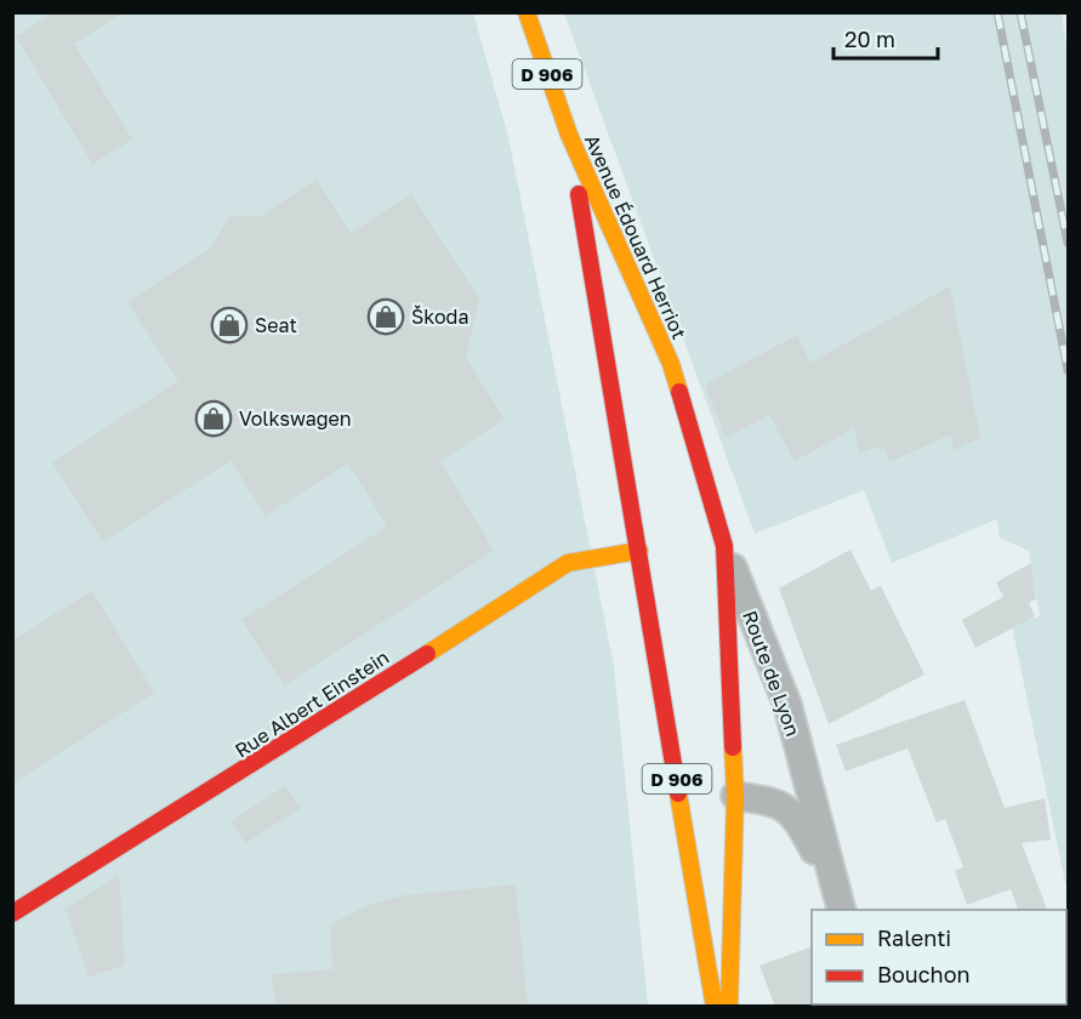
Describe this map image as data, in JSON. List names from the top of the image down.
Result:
{
  "streets": {
    "main road": ["D 906", "Avenue Édouard Herriot", "Rue Albert Einstein"],
    "street": ["Route de Lyon"]
  },
  "crossings": [
    ["D 906", "Avenue Édouard Herriot"],
    ["Avenue Édouard Herriot", "Route de Lyon"],
    ["Avenue Édouard Herriot", "Rue Albert Einstein"]
  ],
  "places": {
    "shop": ["Škoda", "Seat", "Volkswagen"]
  },
  "legend": ["Ralenti", "Bouchon"],
  "scale_bar": "20 m"
}
